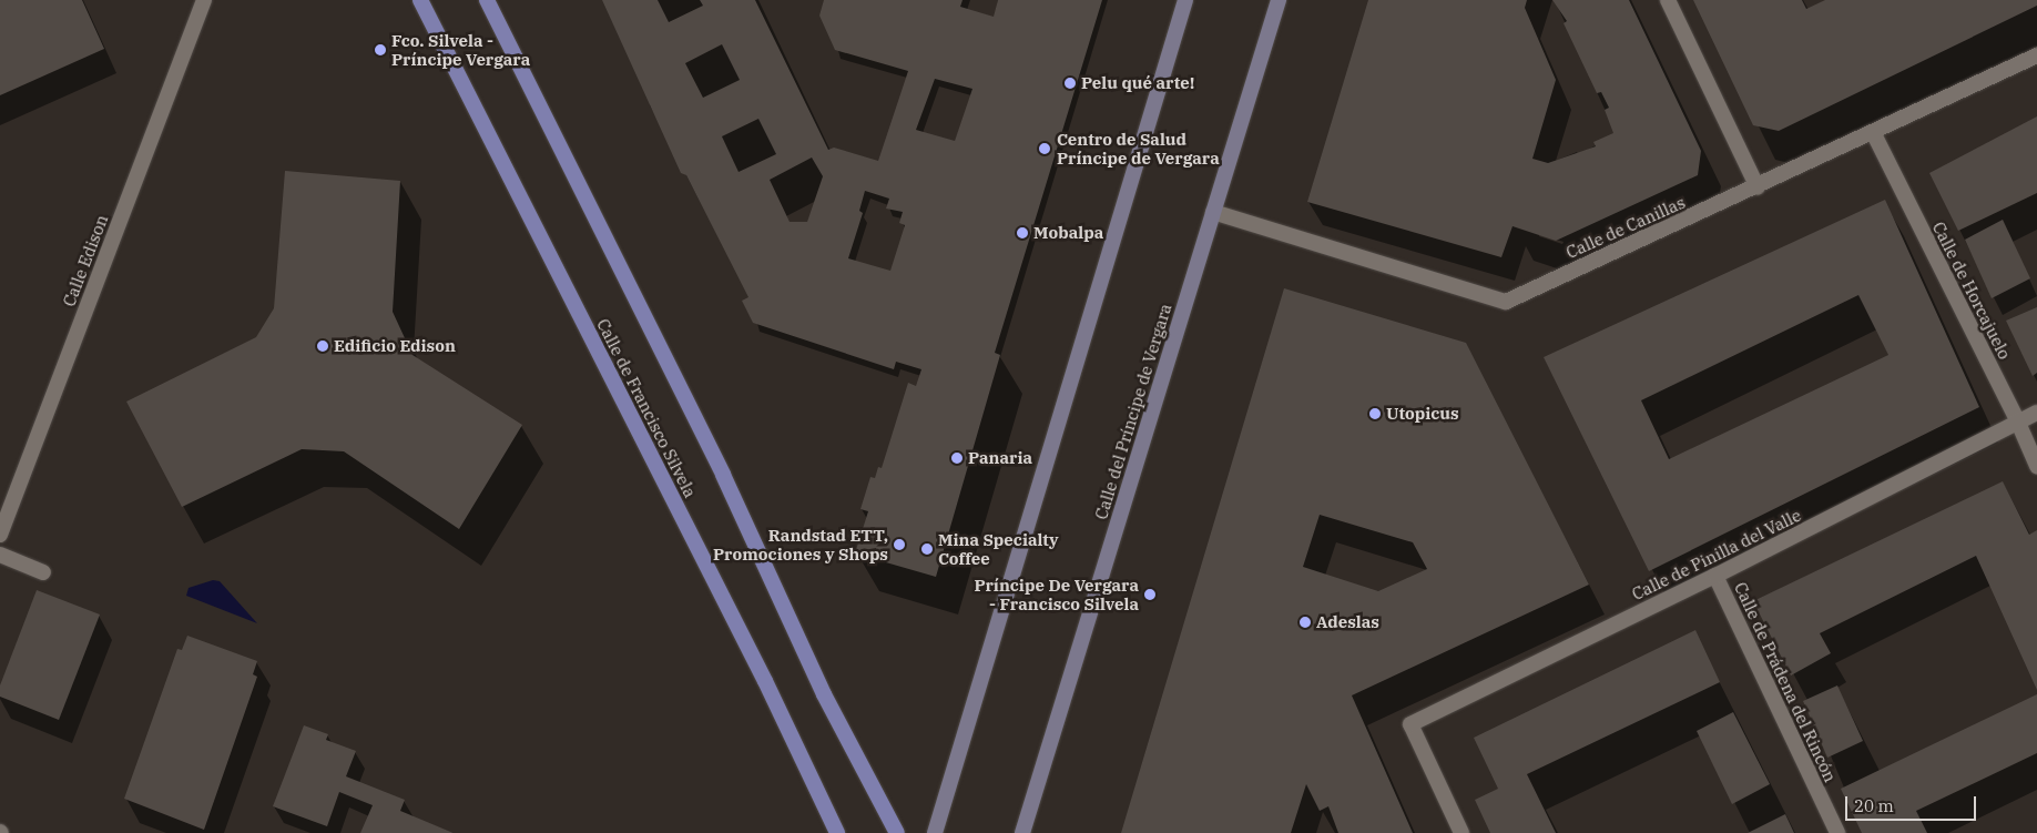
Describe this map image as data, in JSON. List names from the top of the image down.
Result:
{
  "streets": {
    "main road": ["Calle de Francisco Silvela", "Calle del Príncipe de Vergara"],
    "street": [
      "Calle de Canillas",
      "Calle Edison",
      "Calle de Horcajuelo",
      "Calle de Pinilla del Valle",
      "Calle de Prádena del Rincón"
    ]
  },
  "crossings": [
    ["Calle de Canillas", "Calle de Horcajuelo"],
    ["Calle de Canillas", "Calle del Príncipe de Vergara"],
    ["Calle de Horcajuelo", "Calle de Pinilla del Valle"],
    ["Calle de Pinilla del Valle", "Calle de Prádena del Rincón"]
  ],
  "places": [
    "Fco. Silvela - Príncipe Vergara",
    "Pelu qué arte!",
    "Centro de Salud Príncipe de Vergara",
    "Mobalpa",
    "Edificio Edison",
    "Utopicus",
    "Panaria",
    "Randstad ETT, Promociones y Shops",
    "Mina Specialty Coffee",
    "Príncipe De Vergara - Francisco Silvela",
    "Adeslas"
  ],
  "scale_bar": "20 m"
}
